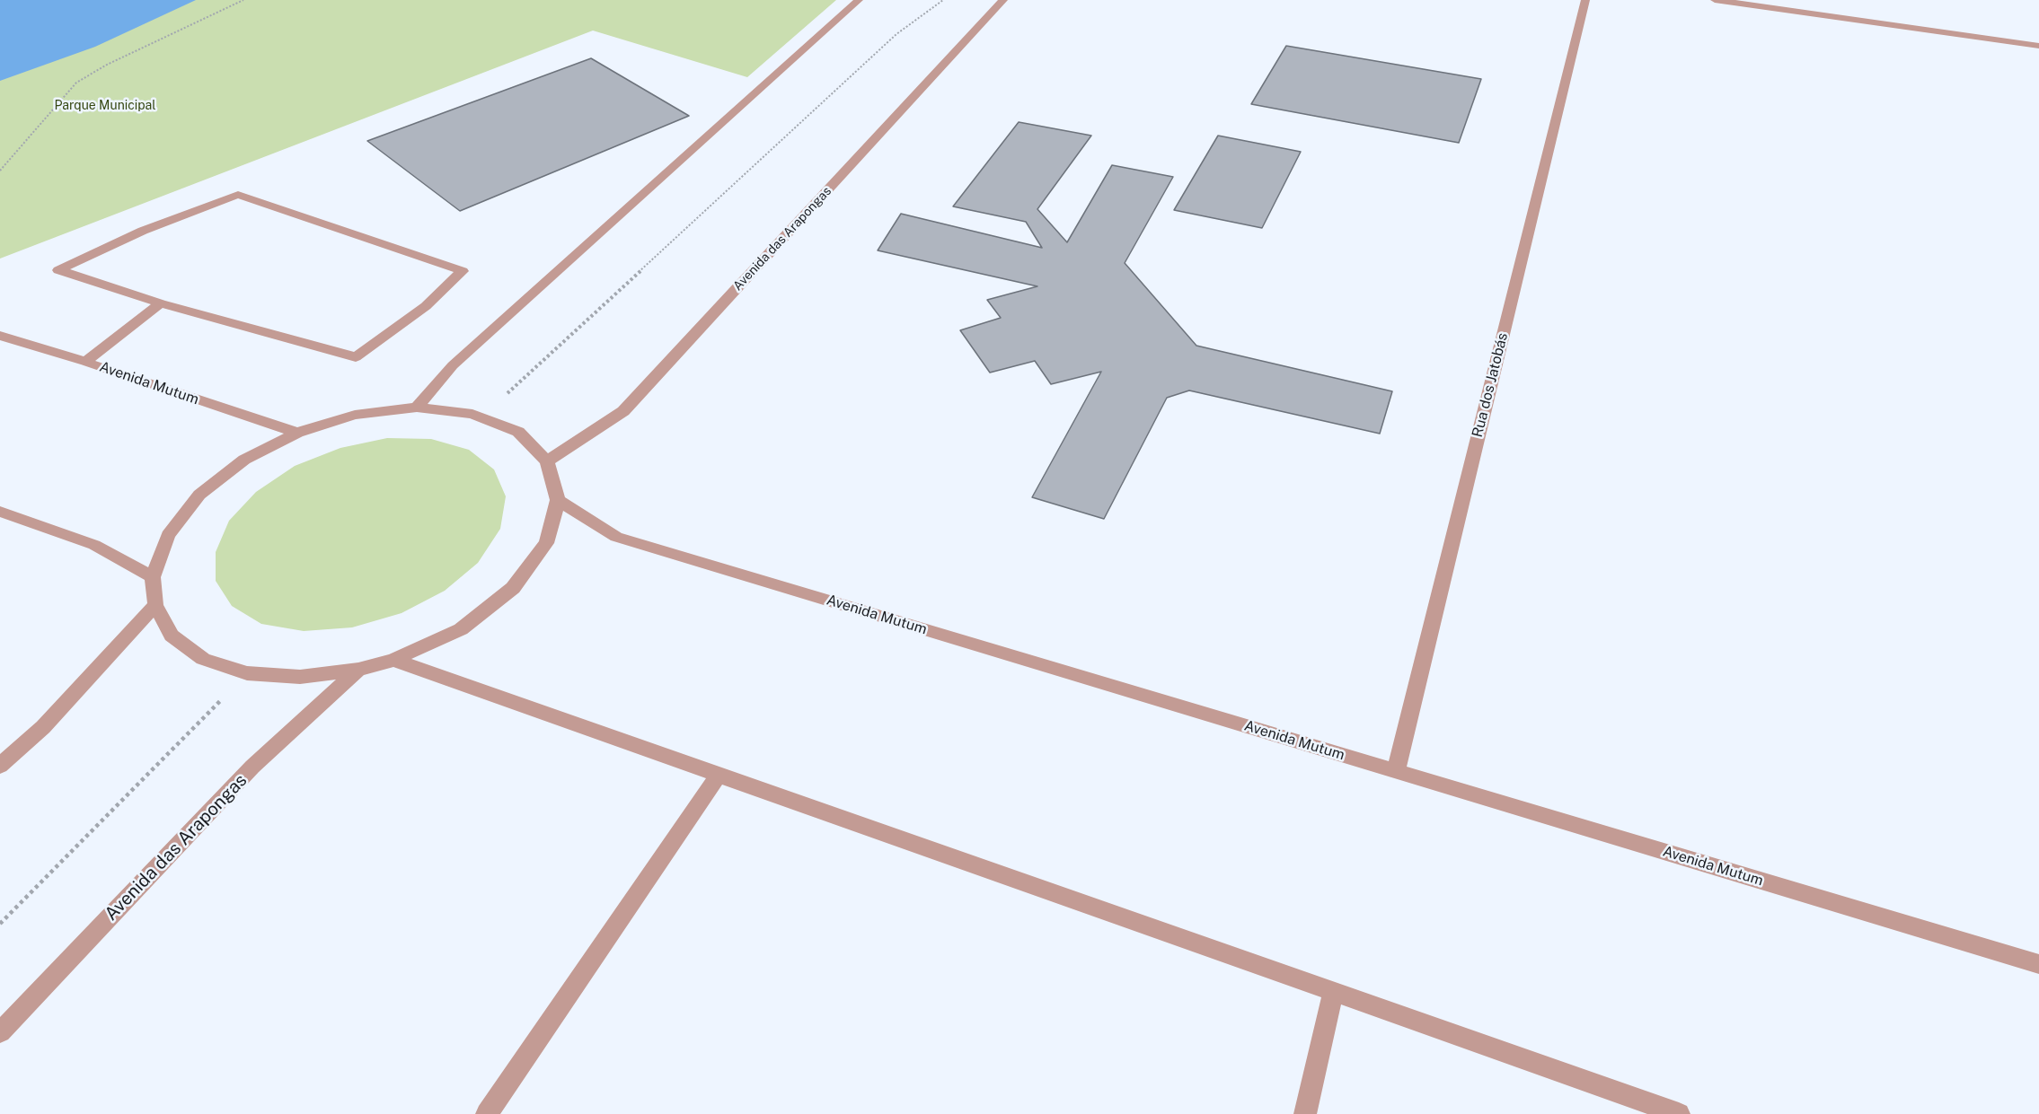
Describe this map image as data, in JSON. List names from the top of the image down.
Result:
{
  "streets": {
    "street": ["Avenida das Arapongas", "Avenida Mutum", "Rua dos Jatobás"]
  },
  "crossings": [
    ["Avenida Mutum", "Rua dos Jatobás"]
  ],
  "parks": ["Parque Municipal"]
}
